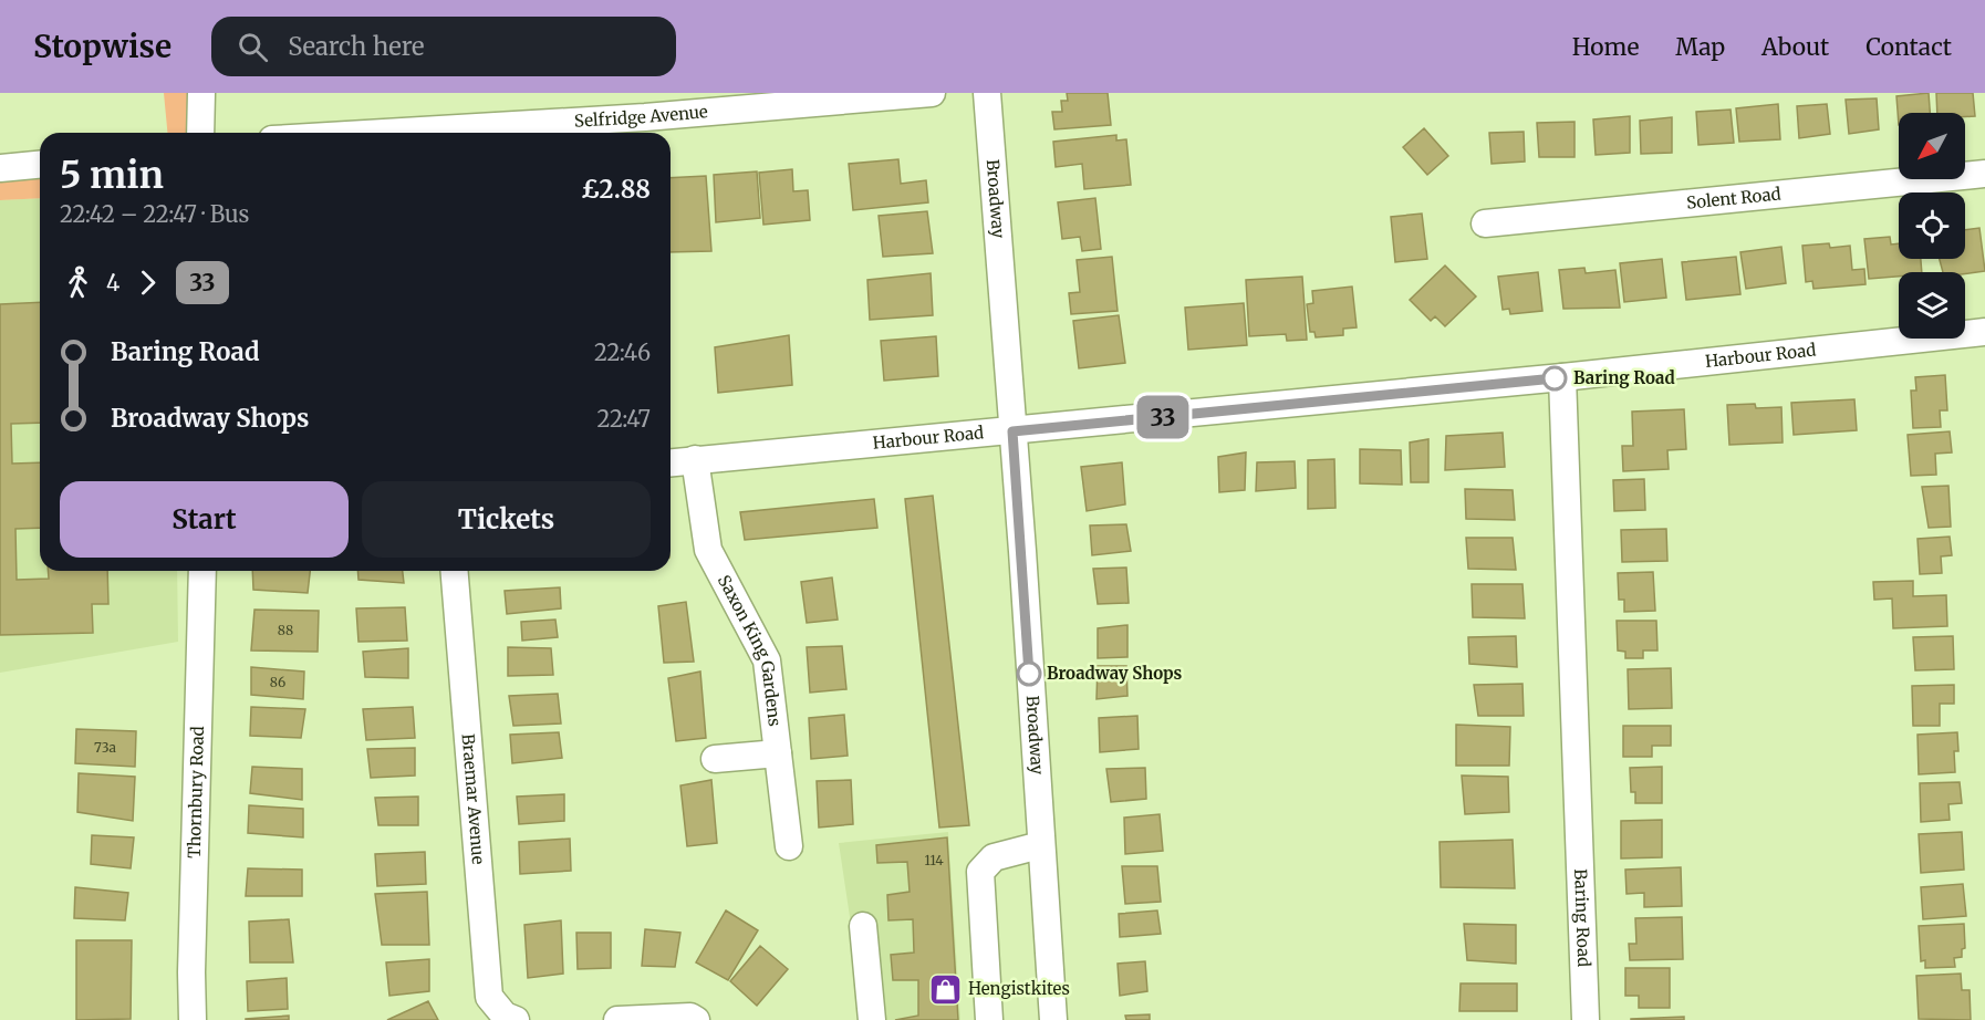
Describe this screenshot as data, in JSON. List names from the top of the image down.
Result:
{
  "streets": {
    "street": [
      "Selfridge Avenue",
      "Broadway",
      "Solent Road",
      "Harbour Road",
      "Saxon King Gardens",
      "Thornbury Road",
      "Braemar Avenue",
      "Baring Road"
    ]
  },
  "crossings": [
    ["Broadway", "Harbour Road"],
    ["Harbour Road", "Saxon King Gardens"],
    ["Harbour Road", "Baring Road"]
  ],
  "places": {
    "other": ["Baring Road", "Broadway Shops"],
    "shop": ["Hengistkites"]
  },
  "lines": ["bus line 33"],
  "house_numbers": [
    "88",
    "86",
    "73a",
    "114"
  ],
  "north": "bottom left",
  "page": {
    "header": "Stopwise",
    "search": "Search here",
    "nav": [
      "Home",
      "Map",
      "About",
      "Contact"
    ],
    "on_map": "33",
    "heading": ["5 min", "22:42 – 22:47 · Bus", "£2.88"],
    "legs": ["4", "33"],
    "list": [
      {
        "name": "Baring Road",
        "value": "22:46"
      },
      {
        "name": "Broadway Shops",
        "value": "22:47"
      }
    ],
    "buttons": ["Start", "Tickets"]
  }
}
